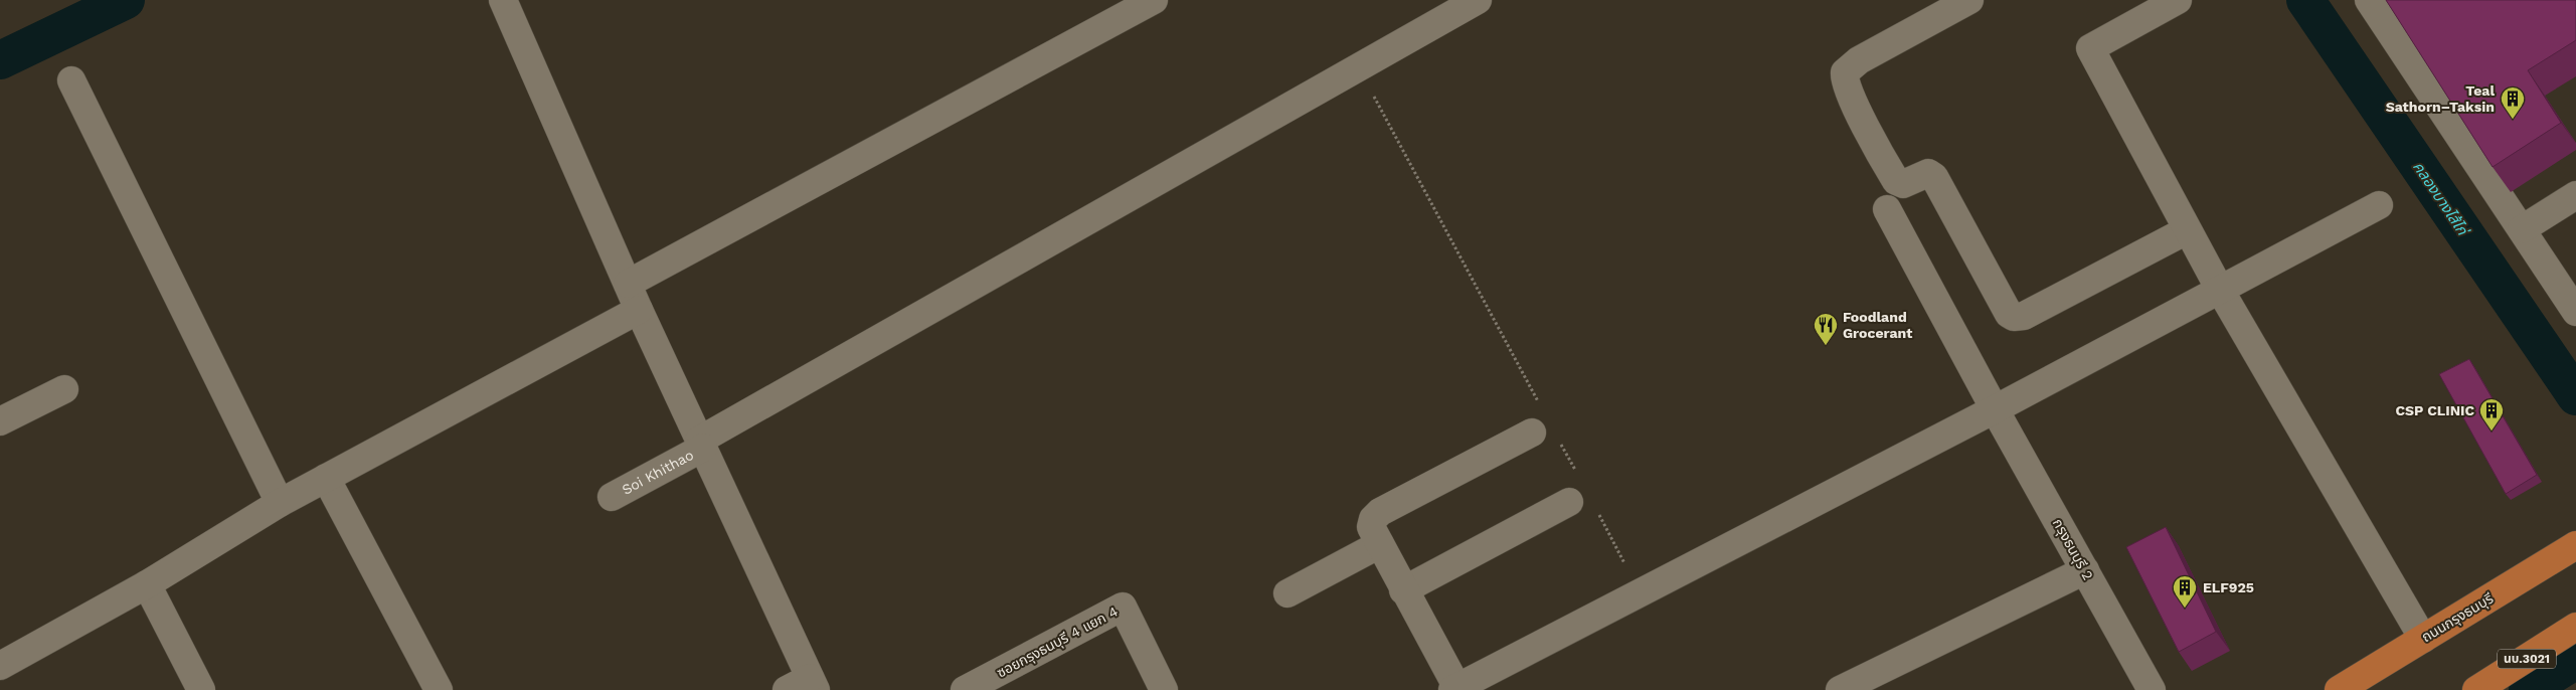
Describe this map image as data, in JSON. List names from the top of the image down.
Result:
{
  "streets": {
    "main road": ["ถนนกรุงธนบุรี", "นบ.3021"],
    "street": ["Soi Khithao", "กรุงธนบุรี 2", "ซอยกรุงธนบุรี 4 แยก 4"]
  },
  "water": ["คลองบางไส้ไก่"],
  "places": {
    "building": ["Teal Sathorn–Taksin", "CSP CLINIC", "ELF925"],
    "restaurant": ["Foodland Grocerant"]
  }
}
